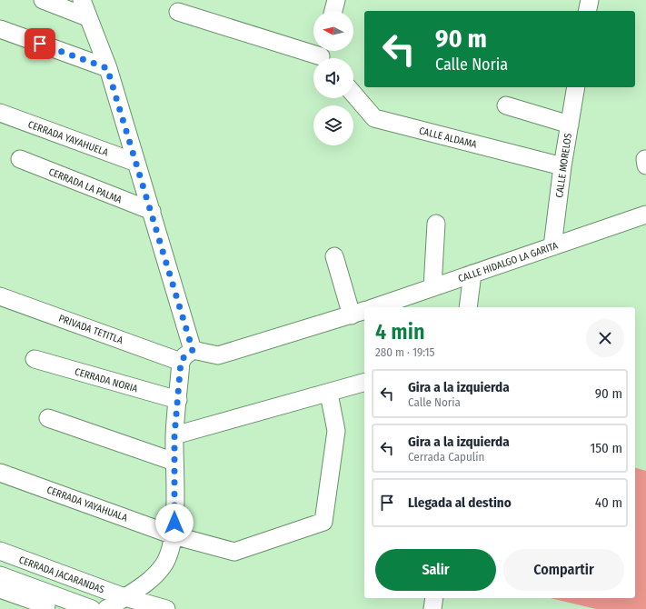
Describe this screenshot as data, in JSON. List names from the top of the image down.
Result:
{
  "streets": {
    "street": [
      "CALLE ALDAMA",
      "CERRADA YAYAHUELA",
      "CALLE MORELOS",
      "CERRADA LA PALMA",
      "CALLE HIDALGO LA GARITA",
      "PRIVADA TETITLA",
      "CERRADA NORIA",
      "CERRADA YAYAHUALA",
      "CERRADA JACARANDAS"
    ]
  },
  "crossings": [
    ["CALLE ALDAMA", "CALLE MORELOS"],
    ["CALLE MORELOS", "CALLE HIDALGO LA GARITA"]
  ],
  "north": "left",
  "page": {
    "turn": ["90 m", "Calle Noria"],
    "heading": ["4 min", "280 m · 19:15"],
    "list": [
      {
        "name": "Gira a la izquierda",
        "note": "Calle Noria",
        "value": "90 m"
      },
      {
        "name": "Gira a la izquierda",
        "note": "Cerrada Capulín",
        "value": "150 m"
      },
      {
        "name": "Llegada al destino",
        "value": "40 m"
      }
    ],
    "buttons": ["Salir", "Compartir"]
  }
}
